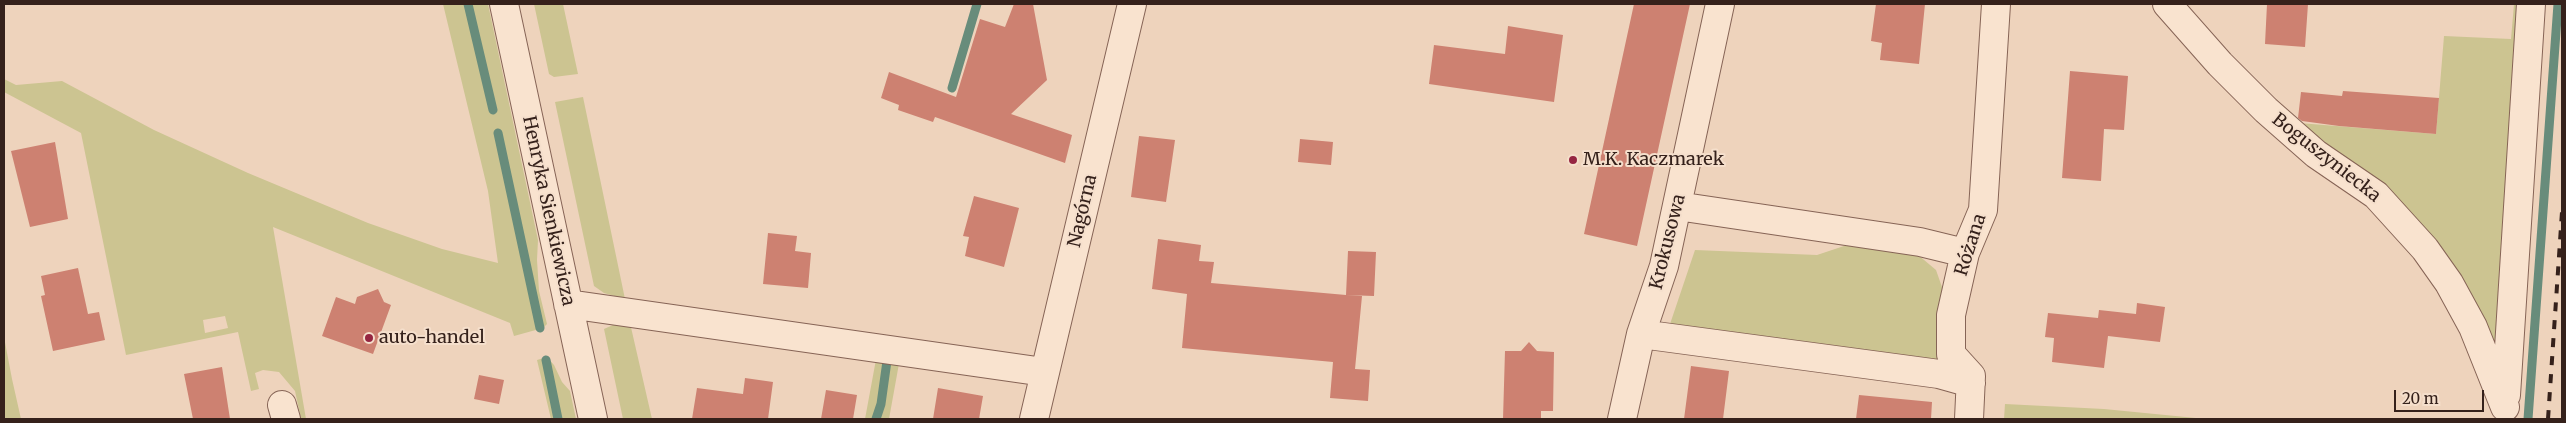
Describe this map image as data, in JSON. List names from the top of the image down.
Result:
{
  "streets": {
    "street": [
      "Boguszyniecka",
      "Henryka Sienkiewicza",
      "Nagórna",
      "Krokusowa",
      "Różana"
    ]
  },
  "places": ["M.K. Kaczmarek", "auto-handel"],
  "scale_bar": "20 m"
}
